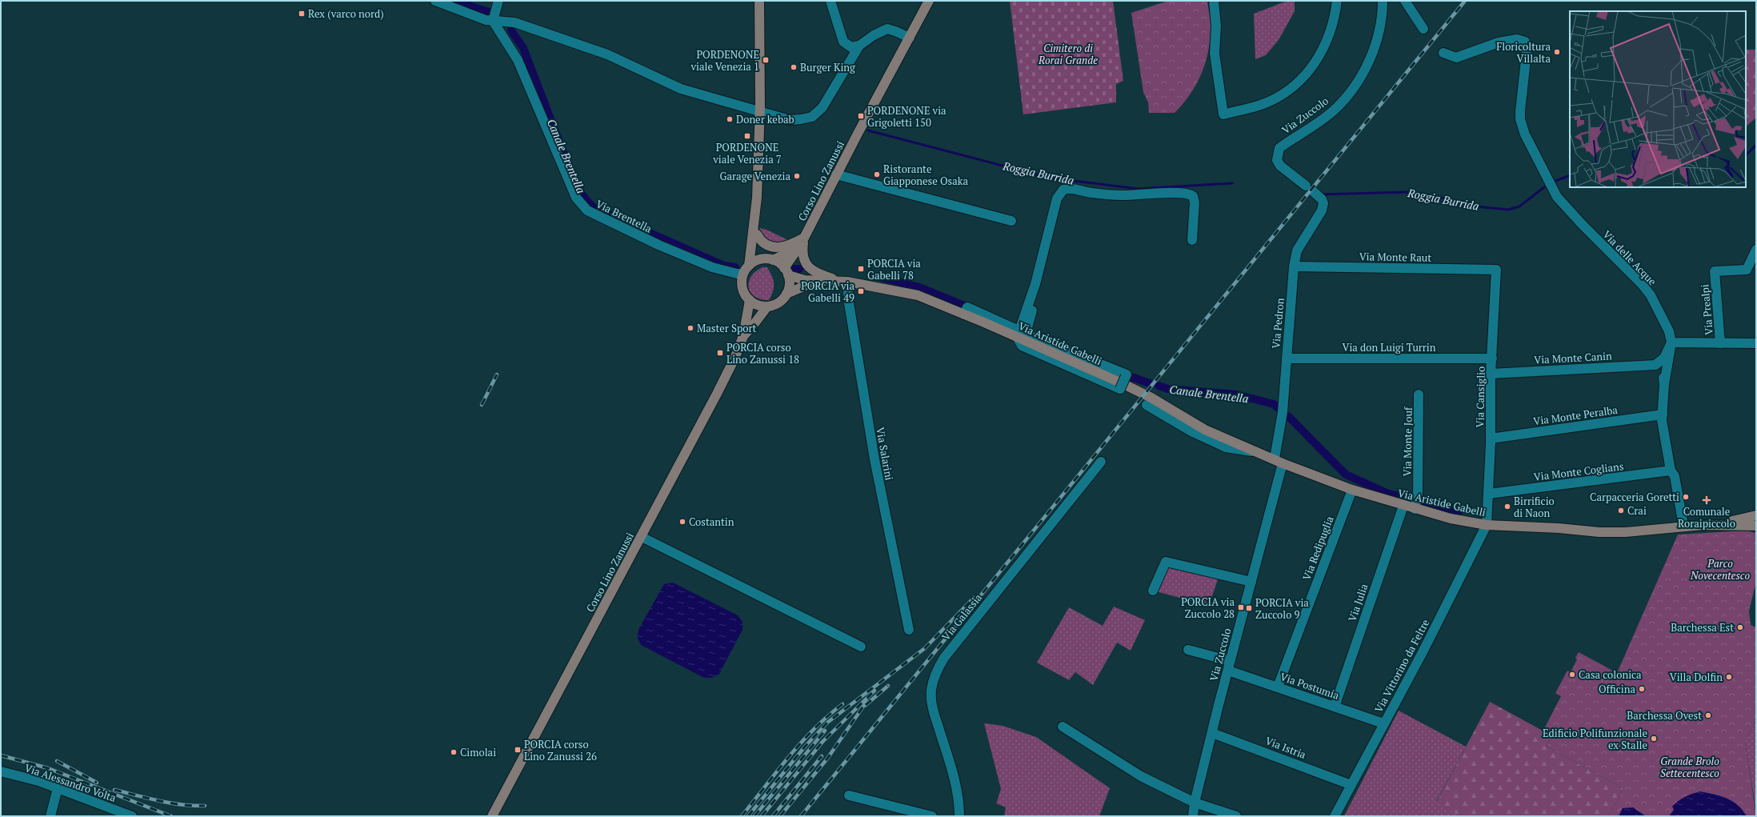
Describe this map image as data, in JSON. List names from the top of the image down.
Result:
{
  "streets": {
    "main road": ["Corso Lino Zanussi", "Via Aristide Gabelli"],
    "street": [
      "Via Zuccolo",
      "Via Brentella",
      "Via Monte Raut",
      "Via delle Acque",
      "Via Prealpi",
      "Via Pedron",
      "Via don Luigi Turrin",
      "Via Monte Canin",
      "Via Cansiglio",
      "Via Monte Peralba",
      "Via Monte Jouf",
      "Via Salarini",
      "Via Monte Coglians",
      "Via Redipuglia",
      "Via Julia",
      "Via Galassia",
      "Via Vittorino da Feltre",
      "Via Postumia",
      "Via Istria",
      "Via Alessandro Volta"
    ]
  },
  "crossings": [
    ["Via Zuccolo", "Via Pedron"],
    ["Via Zuccolo", "Via Aristide Gabelli"],
    ["Via Zuccolo", "Via Postumia"],
    ["Via Zuccolo", "Via Istria"],
    ["Corso Lino Zanussi", "Via Brentella"],
    ["Corso Lino Zanussi", "Via Aristide Gabelli"],
    ["Via Brentella", "Via Aristide Gabelli"],
    ["Via Monte Raut", "Via Pedron"],
    ["Via Monte Raut", "Via Cansiglio"],
    ["Via delle Acque", "Via Aristide Gabelli"],
    ["Via delle Acque", "Via Monte Canin"],
    ["Via delle Acque", "Via Monte Peralba"],
    ["Via delle Acque", "Via Monte Coglians"],
    ["Via Pedron", "Via Aristide Gabelli"],
    ["Via Pedron", "Via don Luigi Turrin"],
    ["Via Aristide Gabelli", "Via Cansiglio"],
    ["Via Aristide Gabelli", "Via Monte Jouf"],
    ["Via Aristide Gabelli", "Via Salarini"],
    ["Via Aristide Gabelli", "Via Redipuglia"],
    ["Via Aristide Gabelli", "Via Julia"],
    ["Via Aristide Gabelli", "Via Vittorino da Feltre"],
    ["Via don Luigi Turrin", "Via Cansiglio"],
    ["Via Monte Canin", "Via Cansiglio"],
    ["Via Cansiglio", "Via Monte Peralba"],
    ["Via Cansiglio", "Via Monte Coglians"],
    ["Via Cansiglio", "Via Vittorino da Feltre"],
    ["Via Redipuglia", "Via Postumia"],
    ["Via Julia", "Via Postumia"],
    ["Via Vittorino da Feltre", "Via Postumia"],
    ["Via Vittorino da Feltre", "Via Istria"]
  ],
  "water": ["Canale Brentella", "Roggia Burrida"],
  "parks": ["Cimitero di Rorai Grande", "Parco Novecentesco", "Grande Brolo Settecentesco"],
  "places": {
    "transit": [
      "Rex (varco nord)",
      "PORDENONE viale Venezia 1",
      "PORDENONE via Grigoletti 150",
      "PORDENONE viale Venezia 7",
      "PORCIA via Gabelli 78",
      "PORCIA via Gabelli 49",
      "PORCIA corso Lino Zanussi 18",
      "PORCIA via Zuccolo 28",
      "PORCIA via Zuccolo 9",
      "PORCIA corso Lino Zanussi 26"
    ],
    "other": [
      "Floricoltura Villalta",
      "Burger King",
      "Doner kebab",
      "Ristorante Giapponese Osaka",
      "Garage Venezia",
      "Master Sport",
      "Carpacceria Goretti",
      "Birrificio di Naon",
      "Crai",
      "Costantin",
      "Barchessa Est",
      "Casa colonica",
      "Villa Dolfin",
      "Officina",
      "Barchessa Ovest",
      "Edificio Polifunzionale ex Stalle",
      "Cimolai"
    ],
    "health": ["Comunale Roraipiccolo"]
  }
}
